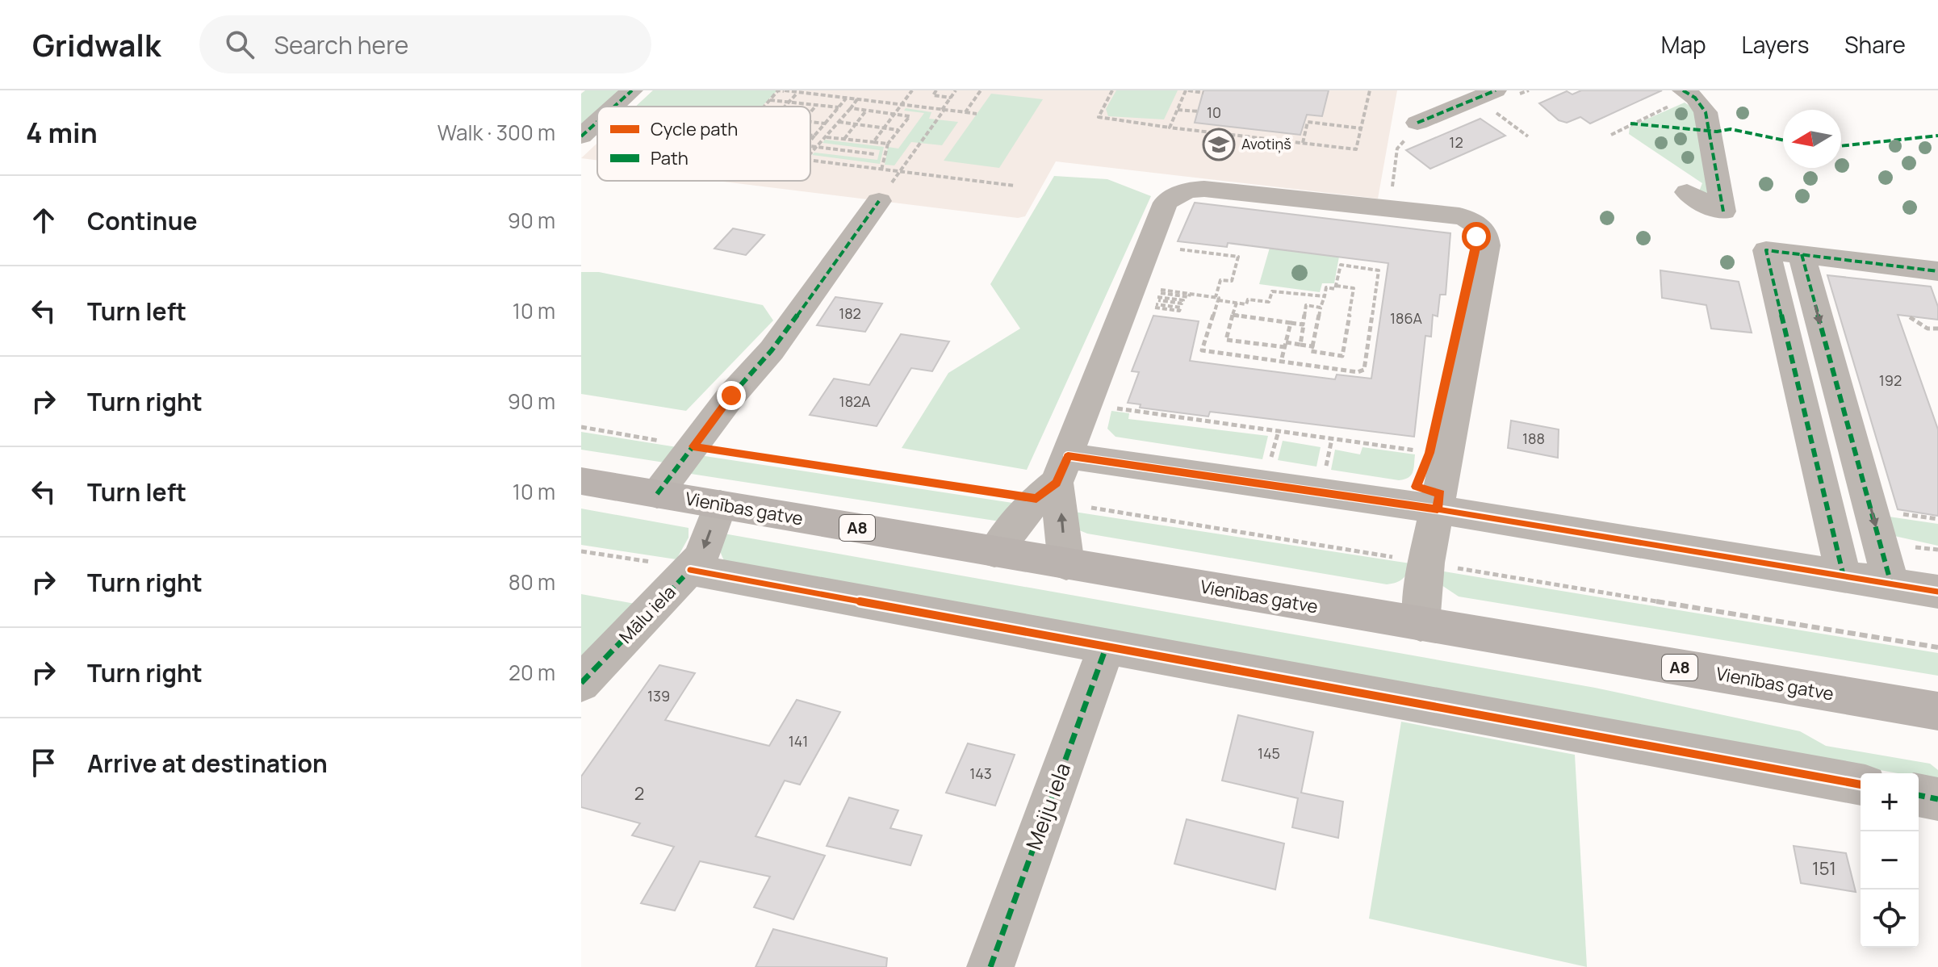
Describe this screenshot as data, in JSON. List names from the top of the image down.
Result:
{
  "streets": {
    "highway": ["Vienības gatve", "A8"],
    "street": ["Mālu iela", "Meiju iela"]
  },
  "crossings": [
    ["Vienības gatve", "Mālu iela"]
  ],
  "places": {
    "school or university": ["Avotiņš"]
  },
  "house_numbers": [
    "10",
    "12",
    "182",
    "186A",
    "192",
    "182A",
    "188",
    "139",
    "141",
    "145",
    "143",
    "2",
    "151"
  ],
  "legend": ["Cycle path", "Path"],
  "north": "left",
  "page": {
    "header": "Gridwalk",
    "search": "Search here",
    "nav": ["Map", "Layers", "Share"],
    "heading": ["4 min", "Walk · 300 m"],
    "list": [
      ["Continue", "90 m"],
      ["Turn left", "10 m"],
      ["Turn right", "90 m"],
      ["Turn left", "10 m"],
      ["Turn right", "80 m"],
      ["Turn right", "20 m"],
      "Arrive at destination"
    ],
    "map_buttons": ["+", "−"]
  }
}
